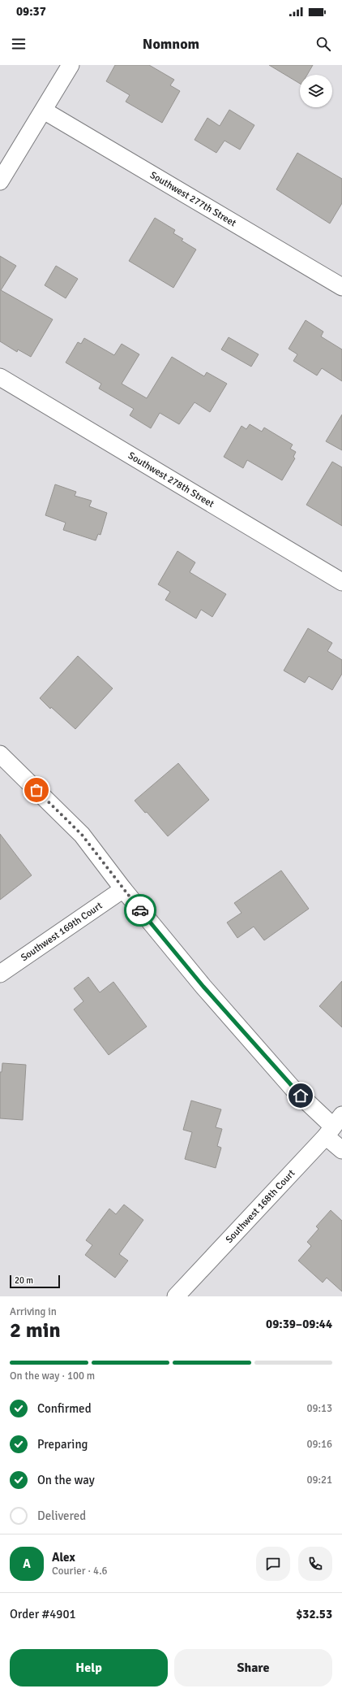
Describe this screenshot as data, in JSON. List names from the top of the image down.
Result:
{
  "streets": {
    "street": [
      "Southwest 277th Street",
      "Southwest 278th Street",
      "Southwest 169th Court",
      "Southwest 168th Court"
    ]
  },
  "scale_bar": "20 m",
  "page": {
    "status": "09:37",
    "header": "Nomnom",
    "scale": "20 m",
    "heading": ["2 min", "Arriving in", "09:39–09:44"],
    "panel": [
      "Alex",
      "Courier · 4.6",
      "Order #4901",
      "$32.53"
    ],
    "bar": "On the way · 100 m",
    "list": [
      ["Confirmed", "09:13"],
      ["Preparing", "09:16"],
      ["On the way", "09:21"],
      "Delivered"
    ],
    "round": "A",
    "buttons": ["Help", "Share"]
  }
}
